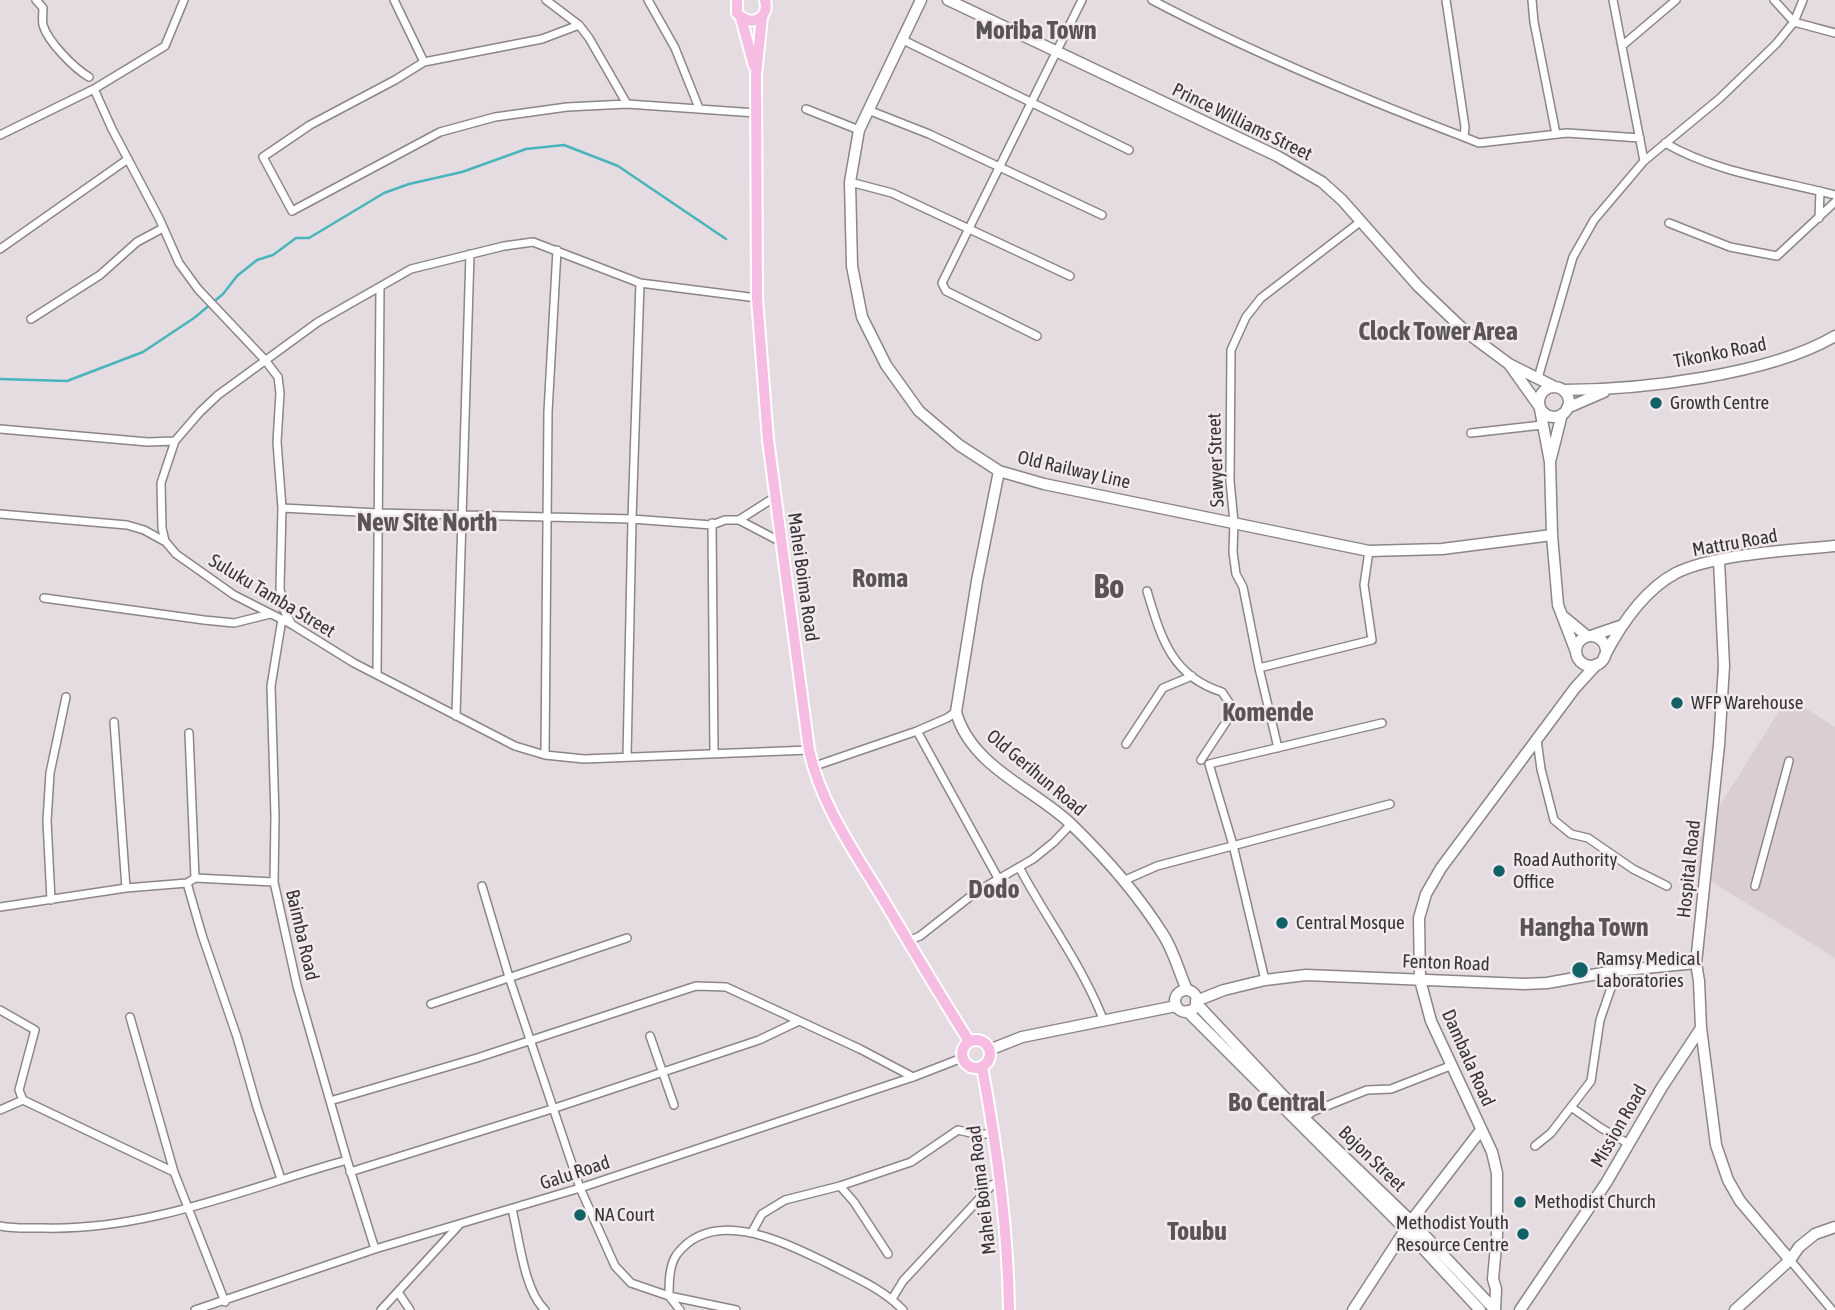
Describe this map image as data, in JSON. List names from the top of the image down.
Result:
{
  "streets": {
    "main road": ["Mahei Boima Road"],
    "street": [
      "Prince Williams Street",
      "Tikonko Road",
      "Sawyer Street",
      "Old Railway Line",
      "Mattru Road",
      "Suluku Tamba Street",
      "Old Gerihun Road",
      "Hospital Road",
      "Baimba Road",
      "Fenton Road",
      "Dambala Road",
      "Mission Road",
      "Bojon Street",
      "Galu Road"
    ]
  },
  "crossings": [
    ["Prince Williams Street", "Sawyer Street"],
    ["Sawyer Street", "Old Railway Line"],
    ["Mattru Road", "Hospital Road"],
    ["Mattru Road", "Dambala Road"],
    ["Mahei Boima Road", "Suluku Tamba Street"],
    ["Mahei Boima Road", "Galu Road"],
    ["Suluku Tamba Street", "Baimba Road"],
    ["Old Gerihun Road", "Fenton Road"],
    ["Old Gerihun Road", "Bojon Street"],
    ["Hospital Road", "Fenton Road"],
    ["Hospital Road", "Mission Road"],
    ["Baimba Road", "Galu Road"],
    ["Fenton Road", "Dambala Road"],
    ["Fenton Road", "Bojon Street"],
    ["Dambala Road", "Bojon Street"]
  ],
  "districts": [
    "Moriba Town",
    "Clock Tower Area",
    "New Site North",
    "Roma",
    "Bo",
    "Komende",
    "Dodo",
    "Hangha Town",
    "Bo Central",
    "Toubu"
  ],
  "places": [
    "Growth Centre",
    "WFP Warehouse",
    "Road Authority Office",
    "Central Mosque",
    "Ramsy Medical Laboratories",
    "Methodist Church",
    "NA Court",
    "Methodist Youth Resource Centre"
  ]
}
